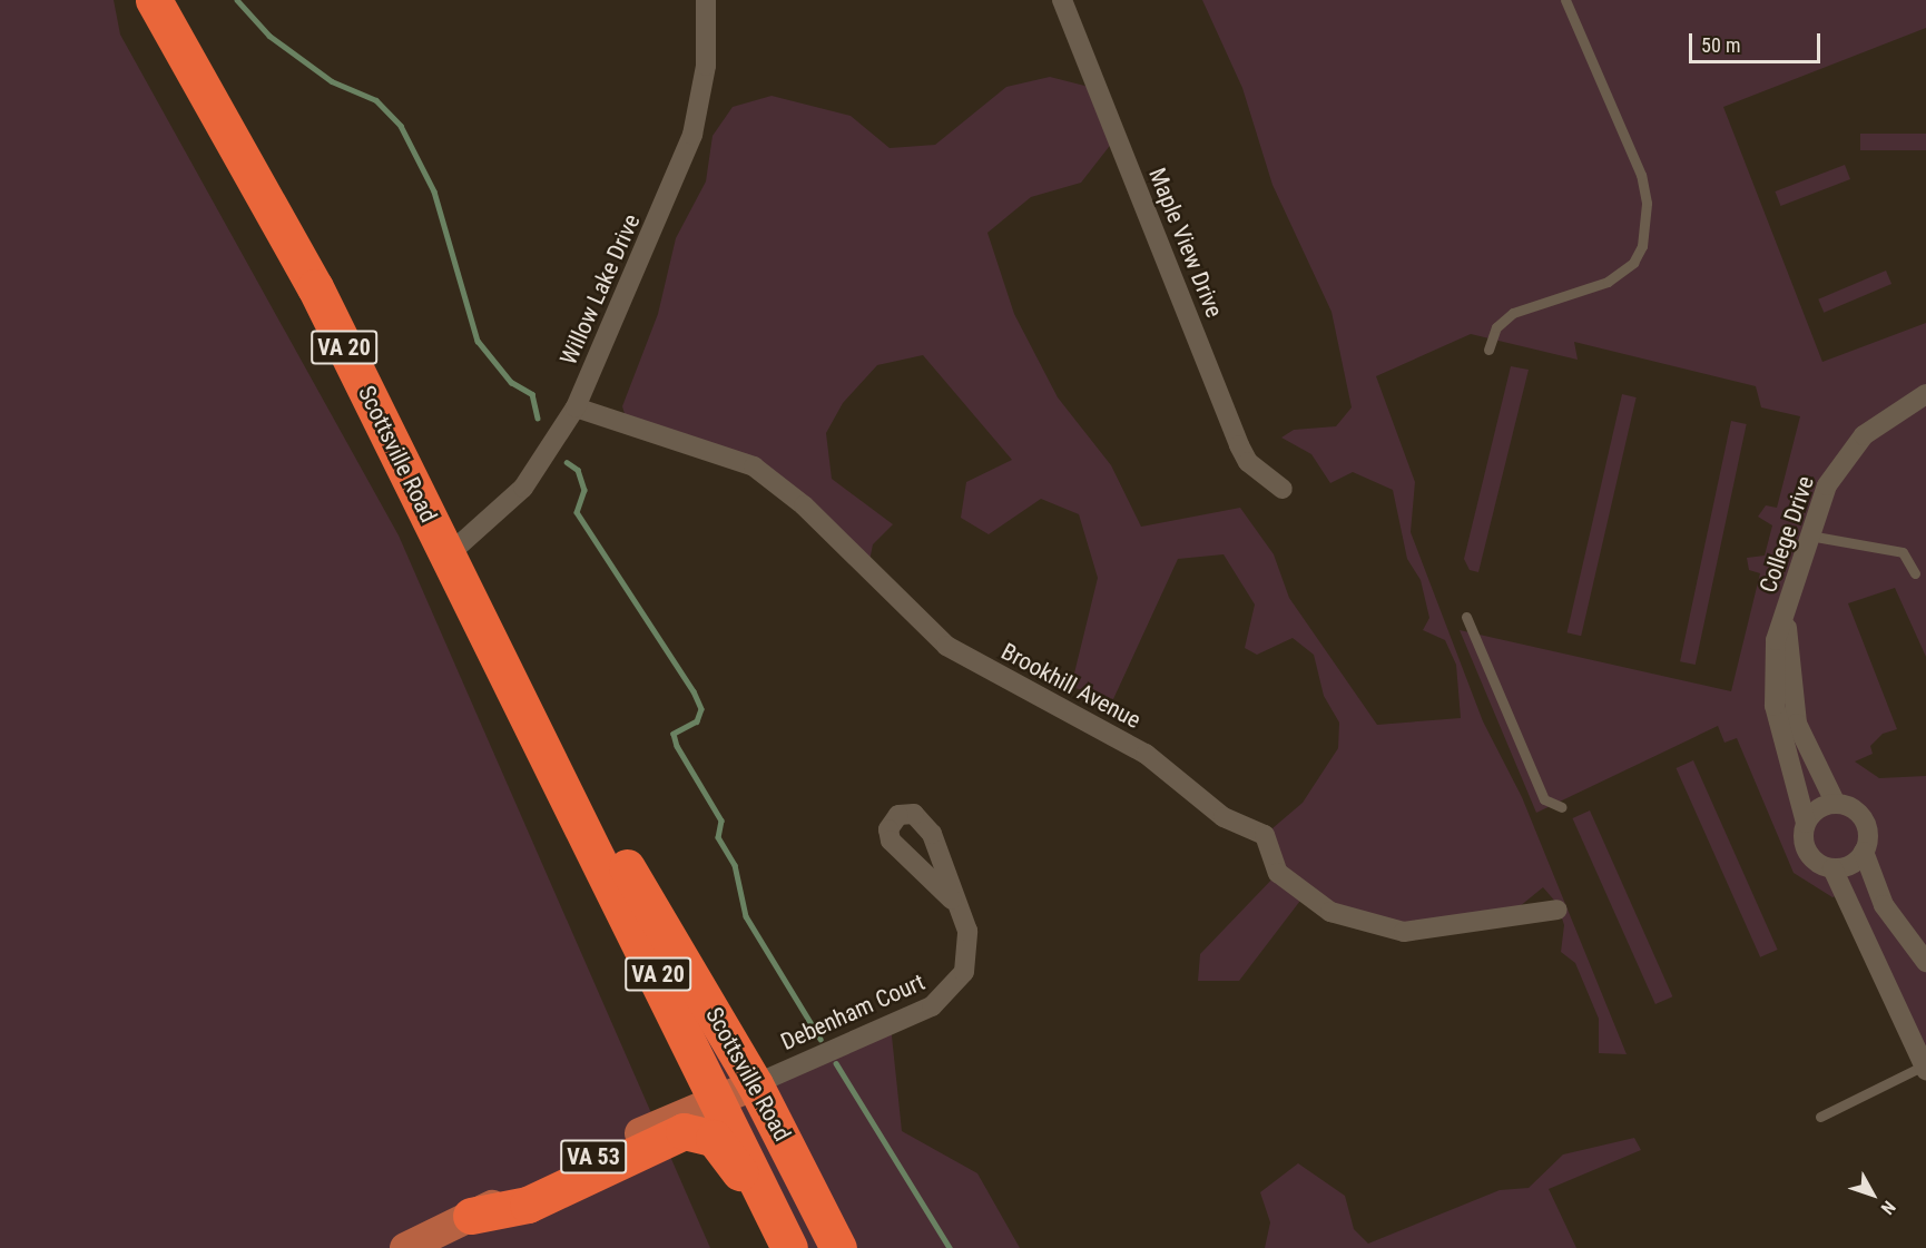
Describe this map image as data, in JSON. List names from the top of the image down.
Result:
{
  "streets": {
    "highway": ["VA 20", "Scottsville Road"],
    "main road": ["VA 53"],
    "street": [
      "Maple View Drive",
      "Willow Lake Drive",
      "College Drive",
      "Brookhill Avenue",
      "Debenham Court"
    ]
  },
  "crossings": [
    ["Willow Lake Drive", "Scottsville Road"],
    ["Willow Lake Drive", "Brookhill Avenue"],
    ["Scottsville Road", "Debenham Court"],
    ["Scottsville Road", "VA 53"],
    ["Debenham Court", "VA 53"]
  ],
  "scale_bar": "50 m",
  "north": "bottom right"
}
